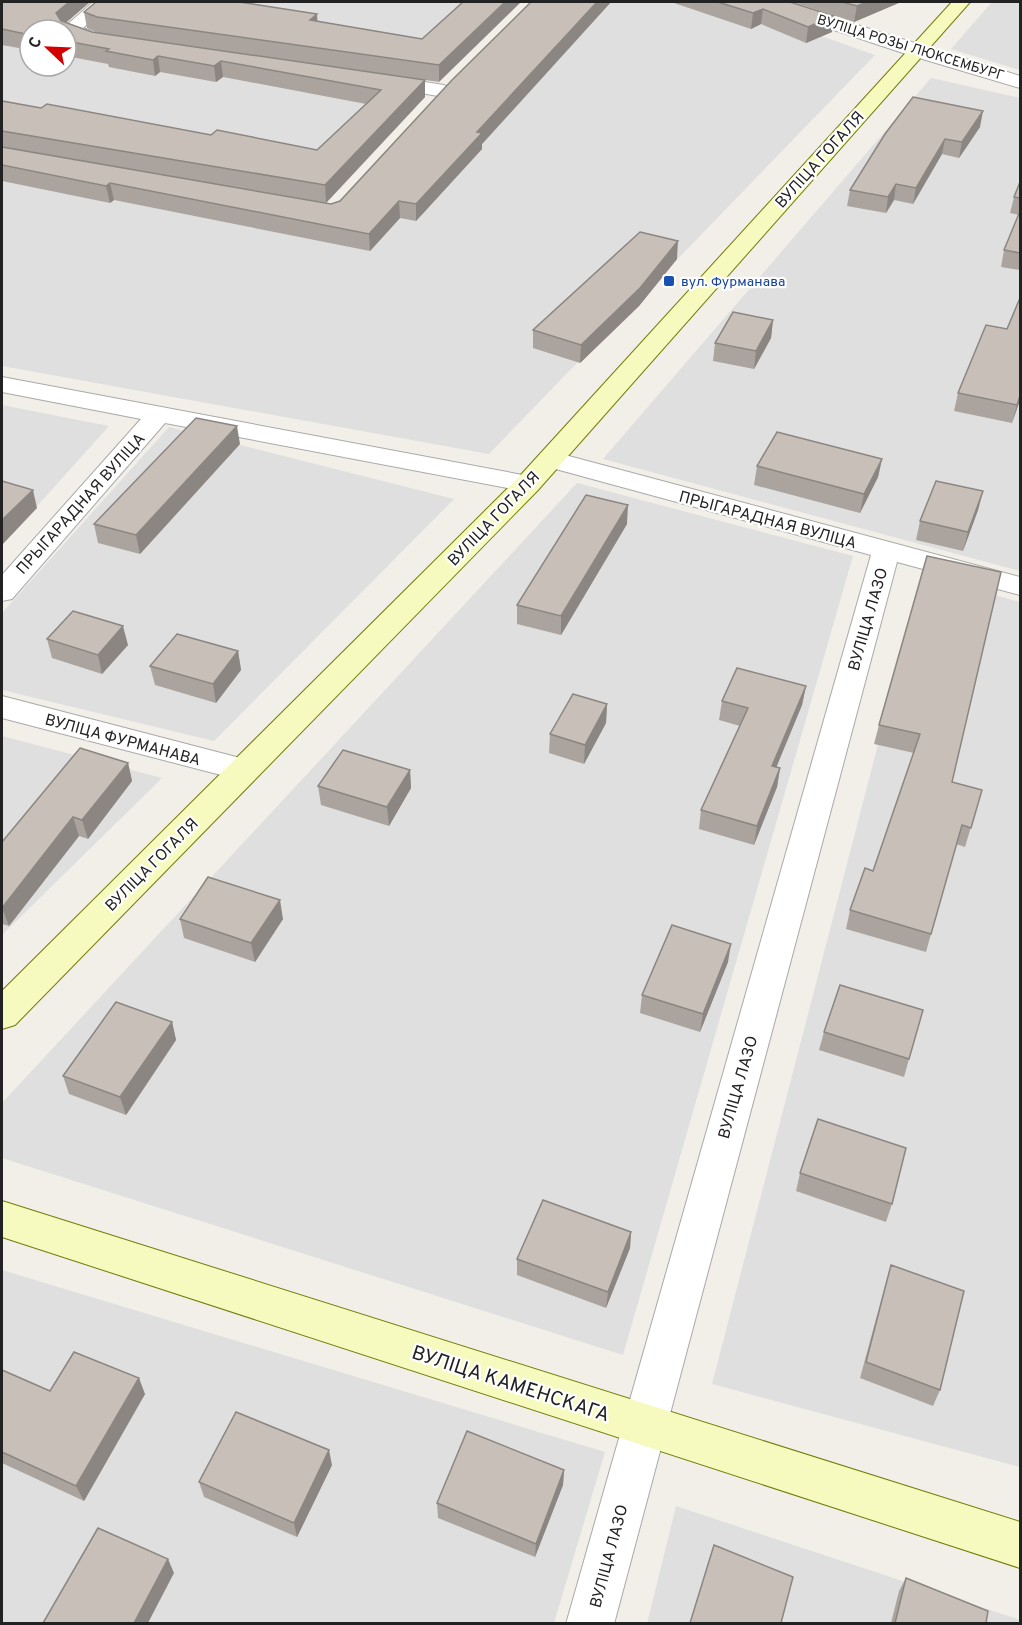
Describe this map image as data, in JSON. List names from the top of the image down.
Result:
{
  "streets": {
    "main road": ["ВУЛІЦА ГОГАЛЯ", "ВУЛІЦА КАМЕНСКАГА"],
    "street": [
      "ВУЛІЦА РОЗЫ ЛЮКСЕМБУРГ",
      "ПРЫГАРАДНАЯ ВУЛІЦА",
      "ВУЛІЦА ЛАЗО",
      "ВУЛІЦА ФУРМАНАВА"
    ]
  },
  "crossings": [
    ["ВУЛІЦА РОЗЫ ЛЮКСЕМБУРГ", "ВУЛІЦА ГОГАЛЯ"],
    ["ВУЛІЦА ГОГАЛЯ", "ПРЫГАРАДНАЯ ВУЛІЦА"],
    ["ВУЛІЦА ГОГАЛЯ", "ВУЛІЦА ФУРМАНАВА"],
    ["ПРЫГАРАДНАЯ ВУЛІЦА", "ВУЛІЦА ЛАЗО"],
    ["ВУЛІЦА ЛАЗО", "ВУЛІЦА КАМЕНСКАГА"]
  ],
  "places": {
    "transit": ["вул. Фурманава"]
  },
  "north": "top left"
}
